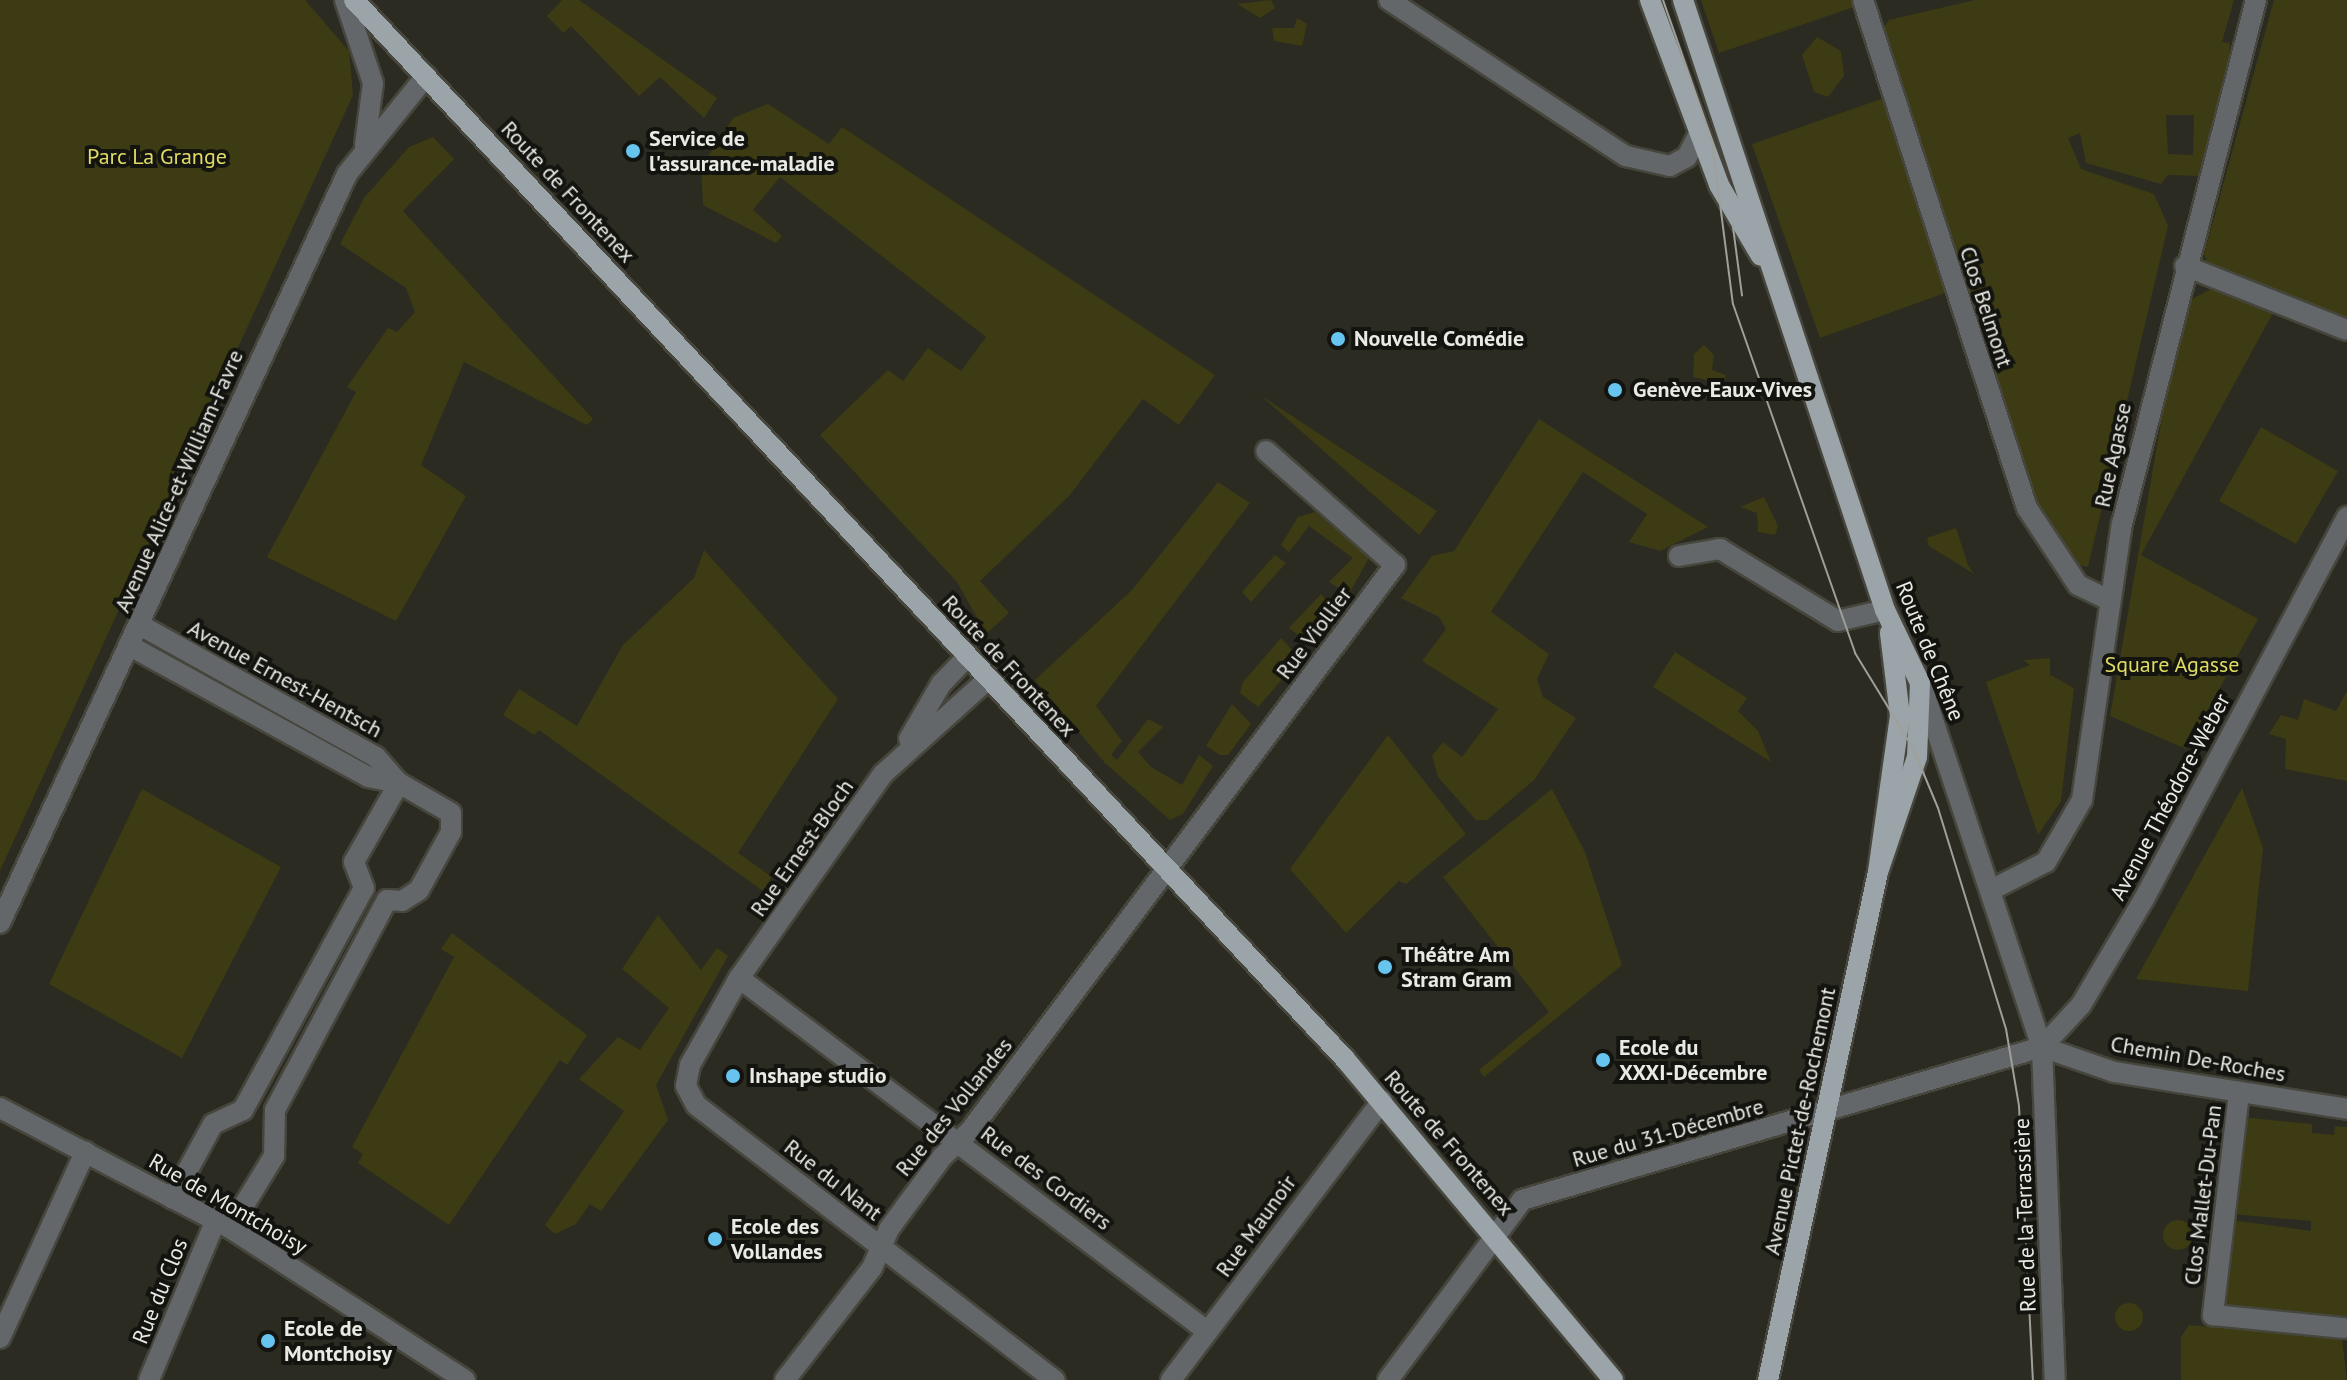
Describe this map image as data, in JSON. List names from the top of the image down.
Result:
{
  "streets": {
    "main road": ["Route de Frontenex", "Route de Chêne", "Avenue Pictet-de-Rochemont"],
    "street": [
      "Clos Belmont",
      "Rue Agasse",
      "Avenue Alice-et-William-Favre",
      "Rue Viollier",
      "Avenue Ernest-Hentsch",
      "Avenue Théodore-Weber",
      "Rue Ernest-Bloch",
      "Chemin De-Roches",
      "Rue des Vollandes",
      "Rue du 31-Décembre",
      "Rue des Cordiers",
      "Rue du Nant",
      "Clos Mallet-Du-Pan",
      "Rue de Montchoisy",
      "Rue de la Terrassière",
      "Rue Maunoir",
      "Rue du Clos"
    ]
  },
  "crossings": [
    ["Route de Frontenex", "Avenue Alice-et-William-Favre"],
    ["Route de Frontenex", "Rue Viollier"],
    ["Route de Frontenex", "Rue Ernest-Bloch"],
    ["Route de Frontenex", "Rue des Vollandes"],
    ["Route de Frontenex", "Rue du 31-Décembre"],
    ["Route de Frontenex", "Rue Maunoir"],
    ["Clos Belmont", "Rue Agasse"],
    ["Rue Agasse", "Route de Chêne"],
    ["Avenue Alice-et-William-Favre", "Avenue Ernest-Hentsch"],
    ["Rue Viollier", "Rue des Vollandes"],
    ["Route de Chêne", "Avenue Théodore-Weber"],
    ["Route de Chêne", "Chemin De-Roches"],
    ["Route de Chêne", "Avenue Pictet-de-Rochemont"],
    ["Route de Chêne", "Rue du 31-Décembre"],
    ["Route de Chêne", "Rue de la Terrassière"],
    ["Avenue Ernest-Hentsch", "Rue du Clos"],
    ["Avenue Théodore-Weber", "Chemin De-Roches"],
    ["Avenue Théodore-Weber", "Rue du 31-Décembre"],
    ["Avenue Théodore-Weber", "Rue de la Terrassière"],
    ["Rue Ernest-Bloch", "Rue des Cordiers"],
    ["Rue Ernest-Bloch", "Rue du Nant"],
    ["Chemin De-Roches", "Rue du 31-Décembre"],
    ["Chemin De-Roches", "Clos Mallet-Du-Pan"],
    ["Chemin De-Roches", "Rue de la Terrassière"],
    ["Rue des Vollandes", "Rue des Cordiers"],
    ["Rue des Vollandes", "Rue du Nant"],
    ["Avenue Pictet-de-Rochemont", "Rue du 31-Décembre"],
    ["Rue du 31-Décembre", "Rue de la Terrassière"],
    ["Rue des Cordiers", "Rue du Nant"],
    ["Rue des Cordiers", "Rue Maunoir"],
    ["Rue de Montchoisy", "Rue du Clos"]
  ],
  "parks": ["Parc La Grange", "Square Agasse"],
  "places": [
    "Service de l'assurance-maladie",
    "Nouvelle Comédie",
    "Genève-Eaux-Vives",
    "Théâtre Am Stram Gram",
    "Ecole du XXXI-Décembre",
    "Inshape studio",
    "Ecole des Vollandes",
    "Ecole de Montchoisy"
  ]
}
